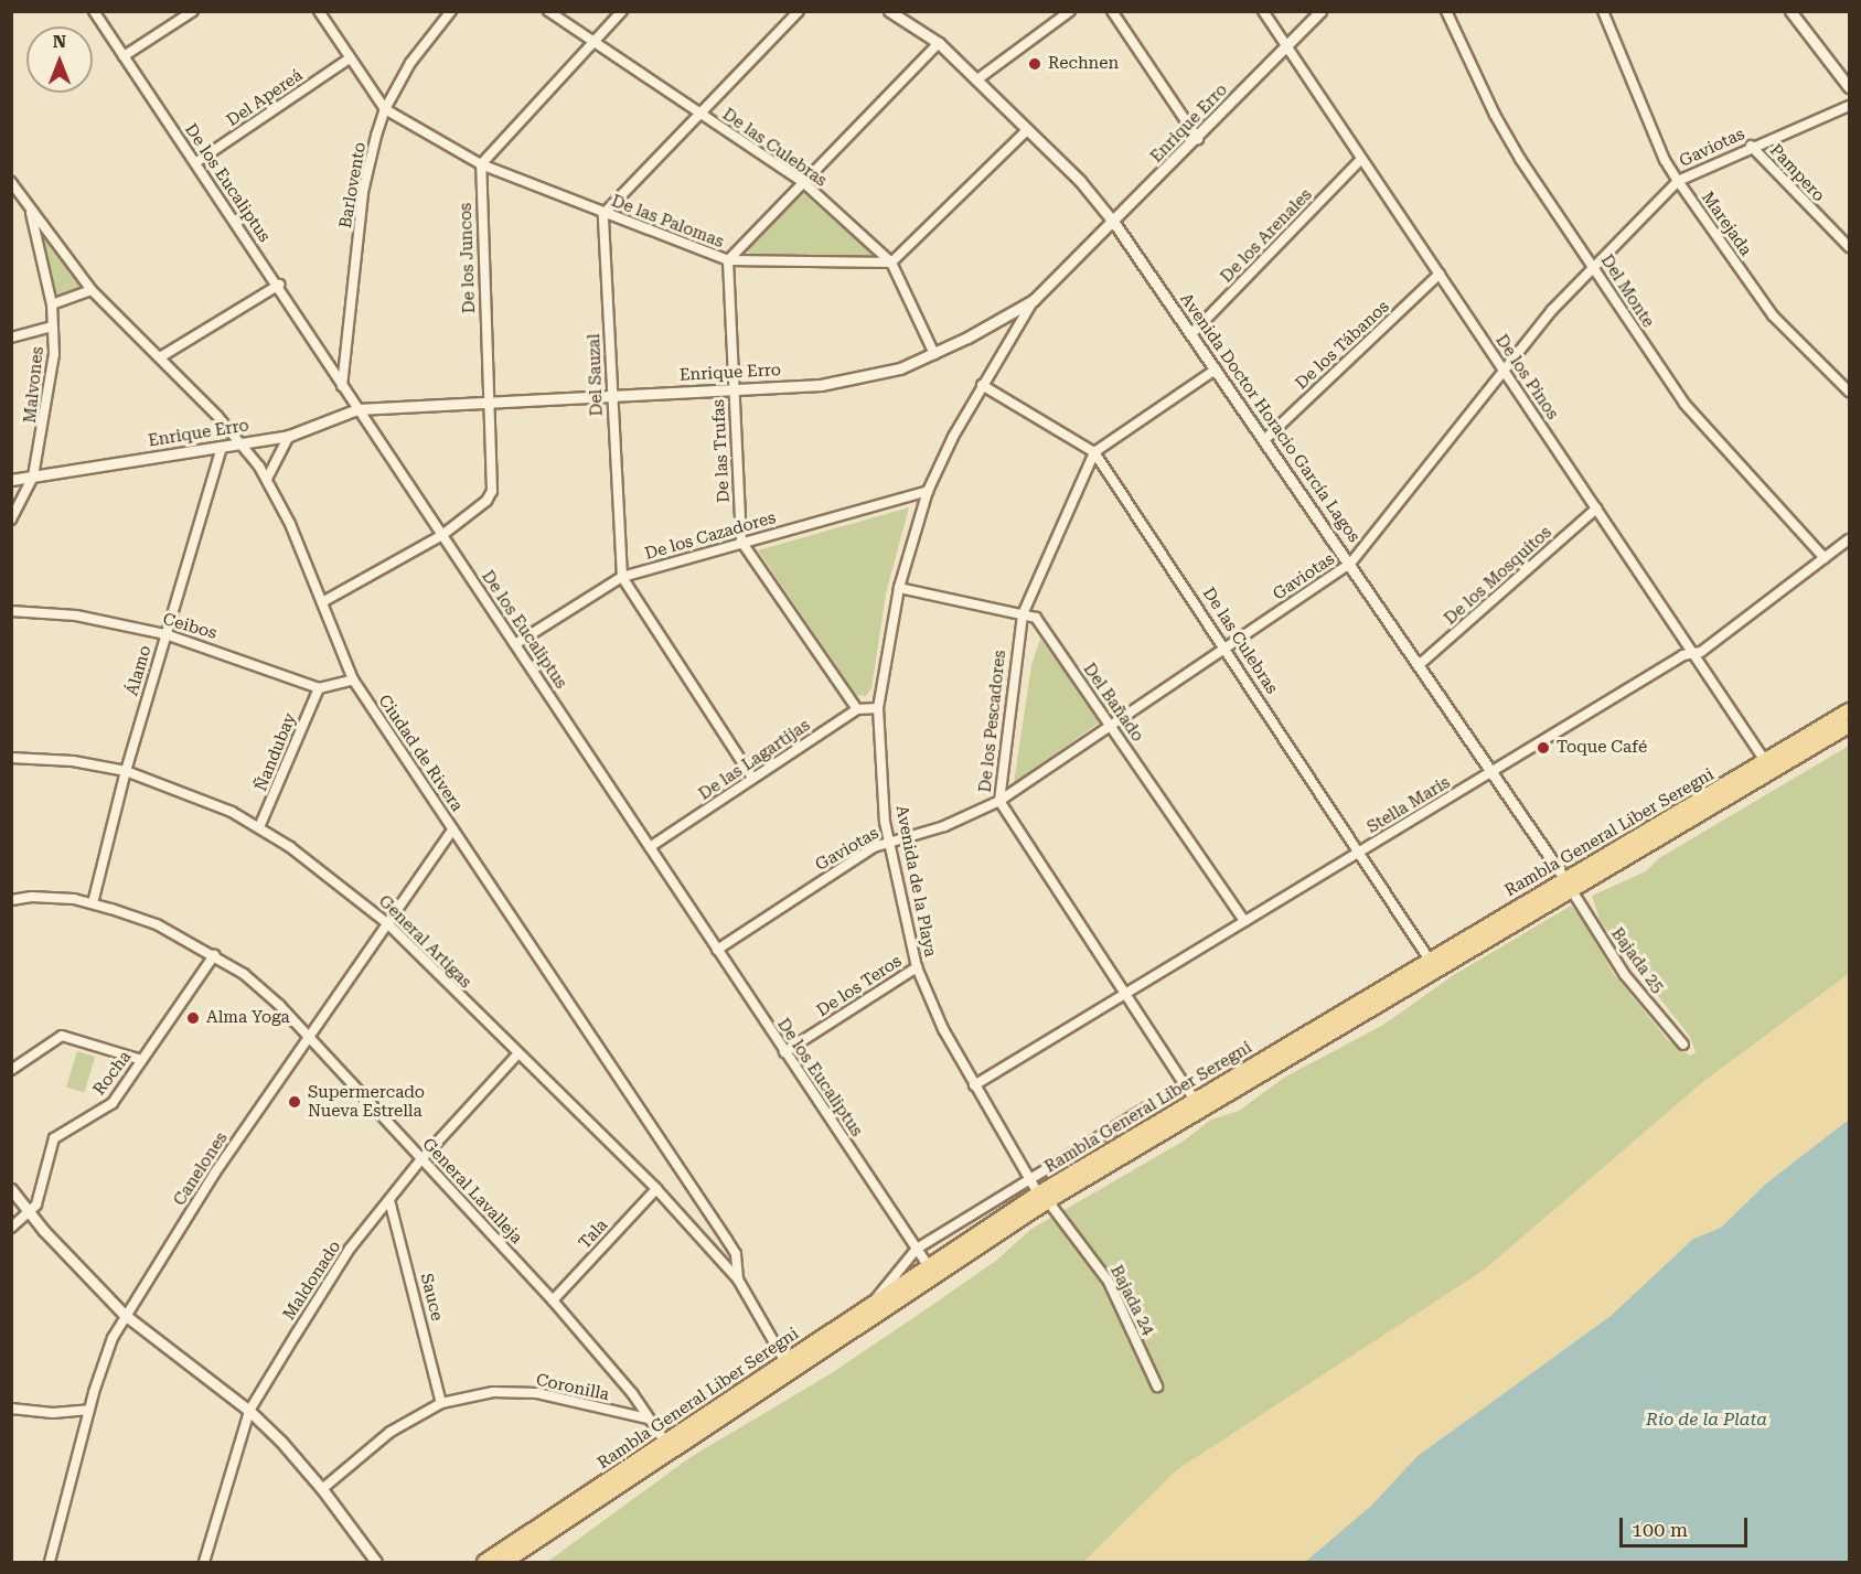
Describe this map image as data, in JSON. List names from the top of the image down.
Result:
{
  "streets": {
    "main road": ["Rambla General Liber Seregni"],
    "street": [
      "Del Apereá",
      "Enrique Erro",
      "De las Culebras",
      "Gaviotas",
      "Pampero",
      "De los Eucaliptus",
      "Barlovento",
      "De las Palomas",
      "Marejada",
      "De los Arenales",
      "De los Juncos",
      "Del Monte",
      "De los Tábanos",
      "Del Sauzal",
      "De los Pinos",
      "Malvones",
      "Avenida Doctor Horacio García Lagos",
      "De las Trufas",
      "De los Cazadores",
      "De los Mosquitos",
      "Ceibos",
      "Álamo",
      "Del Bañado",
      "De los Pescadores",
      "Ñandubay",
      "Ciudad de Rivera",
      "De las Lagartijas",
      "Stella Maris",
      "Avenida de la Playa",
      "General Artigas",
      "Bajada 25",
      "De los Teros",
      "Rocha",
      "Canelones",
      "General Lavalleja",
      "Tala",
      "Maldonado",
      "Sauce",
      "Bajada 24",
      "Coronilla"
    ]
  },
  "crossings": [
    ["Del Apereá", "De los Eucaliptus"],
    ["Del Apereá", "De las Palomas"],
    ["Enrique Erro", "De las Culebras"],
    ["Enrique Erro", "De los Eucaliptus"],
    ["Enrique Erro", "De los Juncos"],
    ["Enrique Erro", "Del Sauzal"],
    ["Enrique Erro", "De los Pinos"],
    ["Enrique Erro", "Malvones"],
    ["Enrique Erro", "Avenida Doctor Horacio García Lagos"],
    ["Enrique Erro", "De las Trufas"],
    ["Enrique Erro", "Álamo"],
    ["Enrique Erro", "Ciudad de Rivera"],
    ["Enrique Erro", "Avenida de la Playa"],
    ["De las Culebras", "Gaviotas"],
    ["De las Culebras", "De las Palomas"],
    ["De las Culebras", "De los Pescadores"],
    ["De las Culebras", "Stella Maris"],
    ["De las Culebras", "Rambla General Liber Seregni"],
    ["De las Culebras", "Avenida de la Playa"],
    ["Gaviotas", "Pampero"],
    ["Gaviotas", "De los Eucaliptus"],
    ["Gaviotas", "Marejada"],
    ["Gaviotas", "Del Monte"],
    ["Gaviotas", "De los Pinos"],
    ["Gaviotas", "Avenida Doctor Horacio García Lagos"],
    ["Gaviotas", "Del Bañado"],
    ["Gaviotas", "De los Pescadores"],
    ["Gaviotas", "Avenida de la Playa"],
    ["De los Eucaliptus", "Barlovento"],
    ["De los Eucaliptus", "De los Juncos"],
    ["De los Eucaliptus", "De los Cazadores"],
    ["De los Eucaliptus", "De las Lagartijas"],
    ["De los Eucaliptus", "Rambla General Liber Seregni"],
    ["De los Eucaliptus", "De los Teros"],
    ["Barlovento", "De las Palomas"],
    ["De las Palomas", "De los Juncos"],
    ["De las Palomas", "Del Sauzal"],
    ["De las Palomas", "De las Trufas"],
    ["De los Arenales", "De los Pinos"],
    ["De los Arenales", "Avenida Doctor Horacio García Lagos"],
    ["Del Monte", "Stella Maris"],
    ["De los Tábanos", "De los Pinos"],
    ["De los Tábanos", "Avenida Doctor Horacio García Lagos"],
    ["Del Sauzal", "De los Cazadores"],
    ["Del Sauzal", "De las Lagartijas"],
    ["De los Pinos", "De los Mosquitos"],
    ["De los Pinos", "Stella Maris"],
    ["De los Pinos", "Rambla General Liber Seregni"],
    ["Malvones", "Ciudad de Rivera"],
    ["Avenida Doctor Horacio García Lagos", "De los Mosquitos"],
    ["Avenida Doctor Horacio García Lagos", "Stella Maris"],
    ["Avenida Doctor Horacio García Lagos", "Rambla General Liber Seregni"],
    ["Avenida Doctor Horacio García Lagos", "Bajada 25"],
    ["De las Trufas", "De los Cazadores"],
    ["De los Cazadores", "Avenida de la Playa"],
    ["Ceibos", "Álamo"],
    ["Ceibos", "Ñandubay"],
    ["Álamo", "General Artigas"],
    ["Álamo", "General Lavalleja"],
    ["Del Bañado", "De los Pescadores"],
    ["Del Bañado", "Stella Maris"],
    ["Del Bañado", "Avenida de la Playa"],
    ["De los Pescadores", "Stella Maris"],
    ["De los Pescadores", "Rambla General Liber Seregni"],
    ["Ñandubay", "General Artigas"],
    ["Ciudad de Rivera", "Rambla General Liber Seregni"],
    ["Ciudad de Rivera", "General Artigas"],
    ["Ciudad de Rivera", "Canelones"],
    ["Stella Maris", "Avenida de la Playa"],
    ["Rambla General Liber Seregni", "Avenida de la Playa"],
    ["Rambla General Liber Seregni", "Bajada 25"],
    ["Rambla General Liber Seregni", "General Lavalleja"],
    ["Rambla General Liber Seregni", "Bajada 24"],
    ["Avenida de la Playa", "De los Teros"],
    ["Avenida de la Playa", "Bajada 24"],
    ["General Artigas", "Canelones"],
    ["General Artigas", "Tala"],
    ["General Artigas", "Maldonado"],
    ["Rocha", "General Lavalleja"],
    ["Canelones", "General Lavalleja"],
    ["General Lavalleja", "Tala"],
    ["General Lavalleja", "Maldonado"],
    ["General Lavalleja", "Coronilla"],
    ["Maldonado", "Sauce"],
    ["Sauce", "Coronilla"]
  ],
  "water": ["Río de la Plata"],
  "places": [
    "Rechnen",
    "Toque Café",
    "Alma Yoga",
    "Supermercado Nueva Estrella"
  ],
  "scale_bar": "100 m",
  "north": "top"
}
